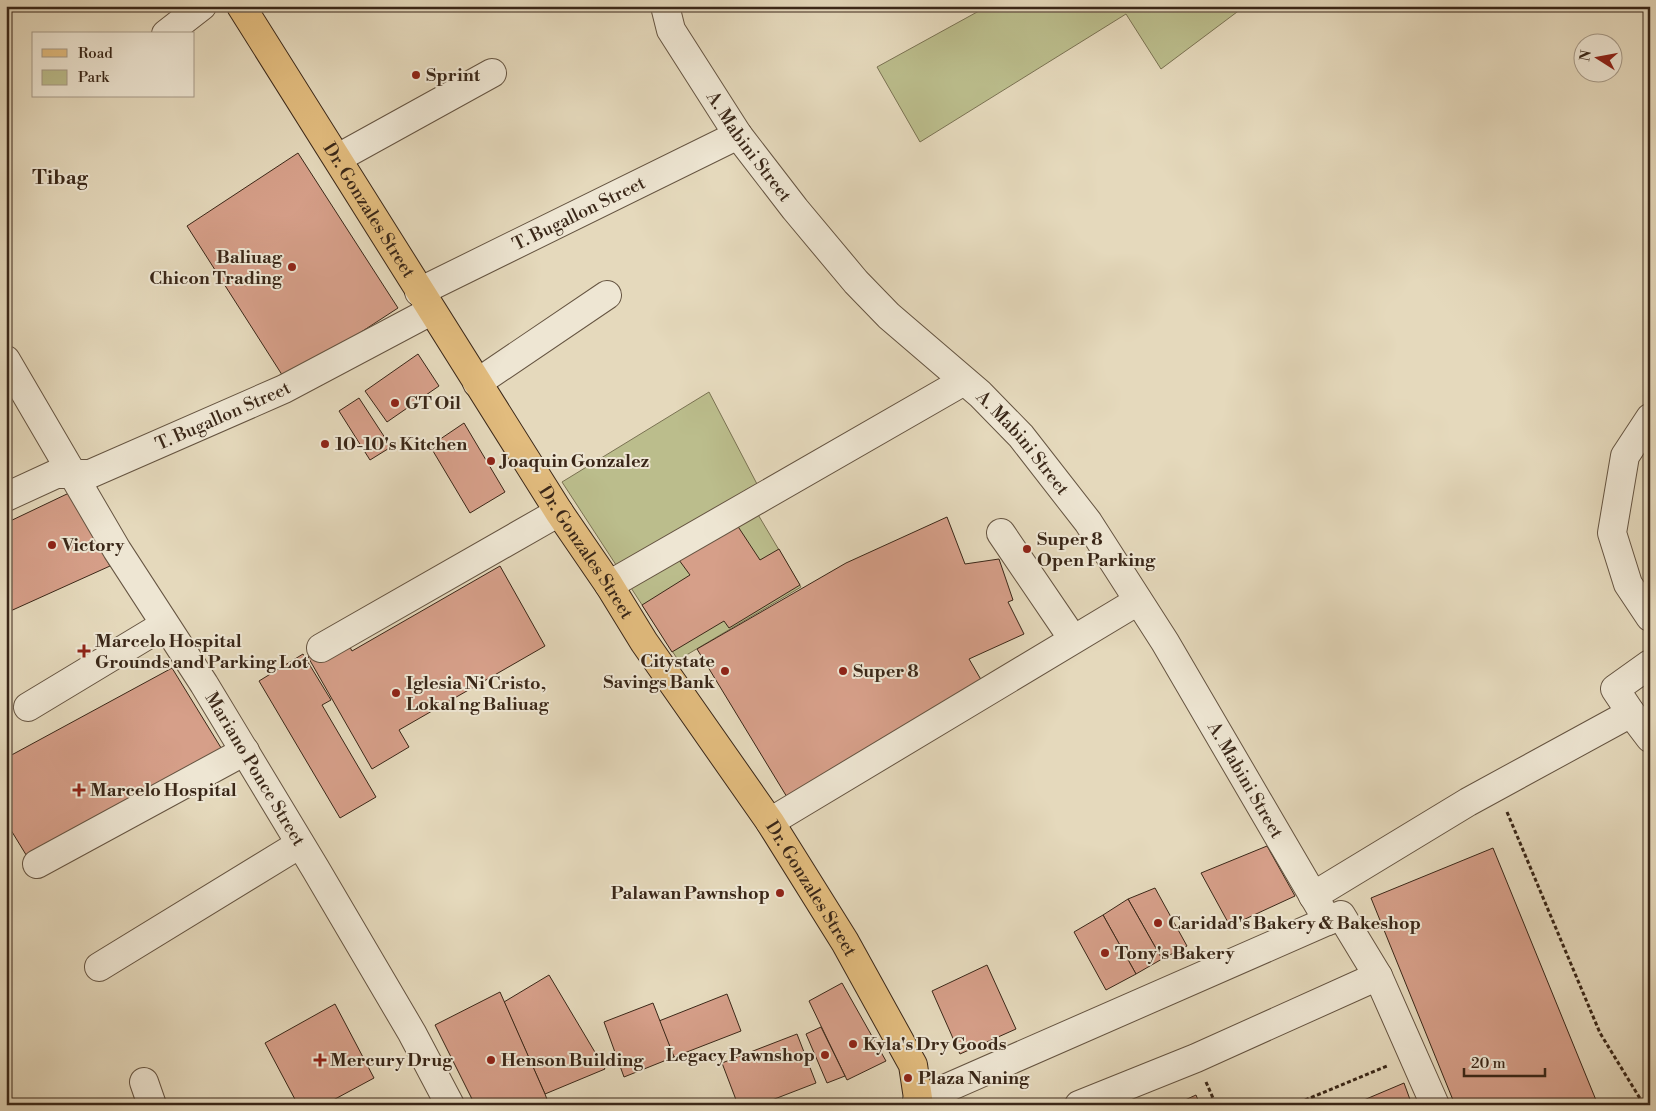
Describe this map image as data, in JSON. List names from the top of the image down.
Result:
{
  "streets": {
    "main road": ["Dr. Gonzales Street"],
    "street": ["A. Mabini Street", "T. Bugallon Street", "Mariano Ponce Street"]
  },
  "crossings": [
    ["A. Mabini Street", "T. Bugallon Street"],
    ["Dr. Gonzales Street", "T. Bugallon Street"],
    ["T. Bugallon Street", "Mariano Ponce Street"]
  ],
  "districts": ["Tibag"],
  "places": {
    "other": [
      "Sprint",
      "Baliuag Chicon Trading",
      "GT Oil",
      "10-10's Kitchen",
      "Joaquin Gonzalez",
      "Victory",
      "Super 8 Open Parking",
      "Citystate Savings Bank",
      "Super 8",
      "Iglesia Ni Cristo, Lokal ng Baliuag",
      "Palawan Pawnshop",
      "Caridad's Bakery & Bakeshop",
      "Tony's Bakery",
      "Kyla's Dry Goods",
      "Legacy Pawnshop",
      "Henson Building",
      "Plaza Naning"
    ],
    "health": ["Marcelo Hospital Grounds and Parking Lot", "Marcelo Hospital", "Mercury Drug"]
  },
  "legend": ["Road", "Park"],
  "scale_bar": "20 m",
  "north": "left"
}
